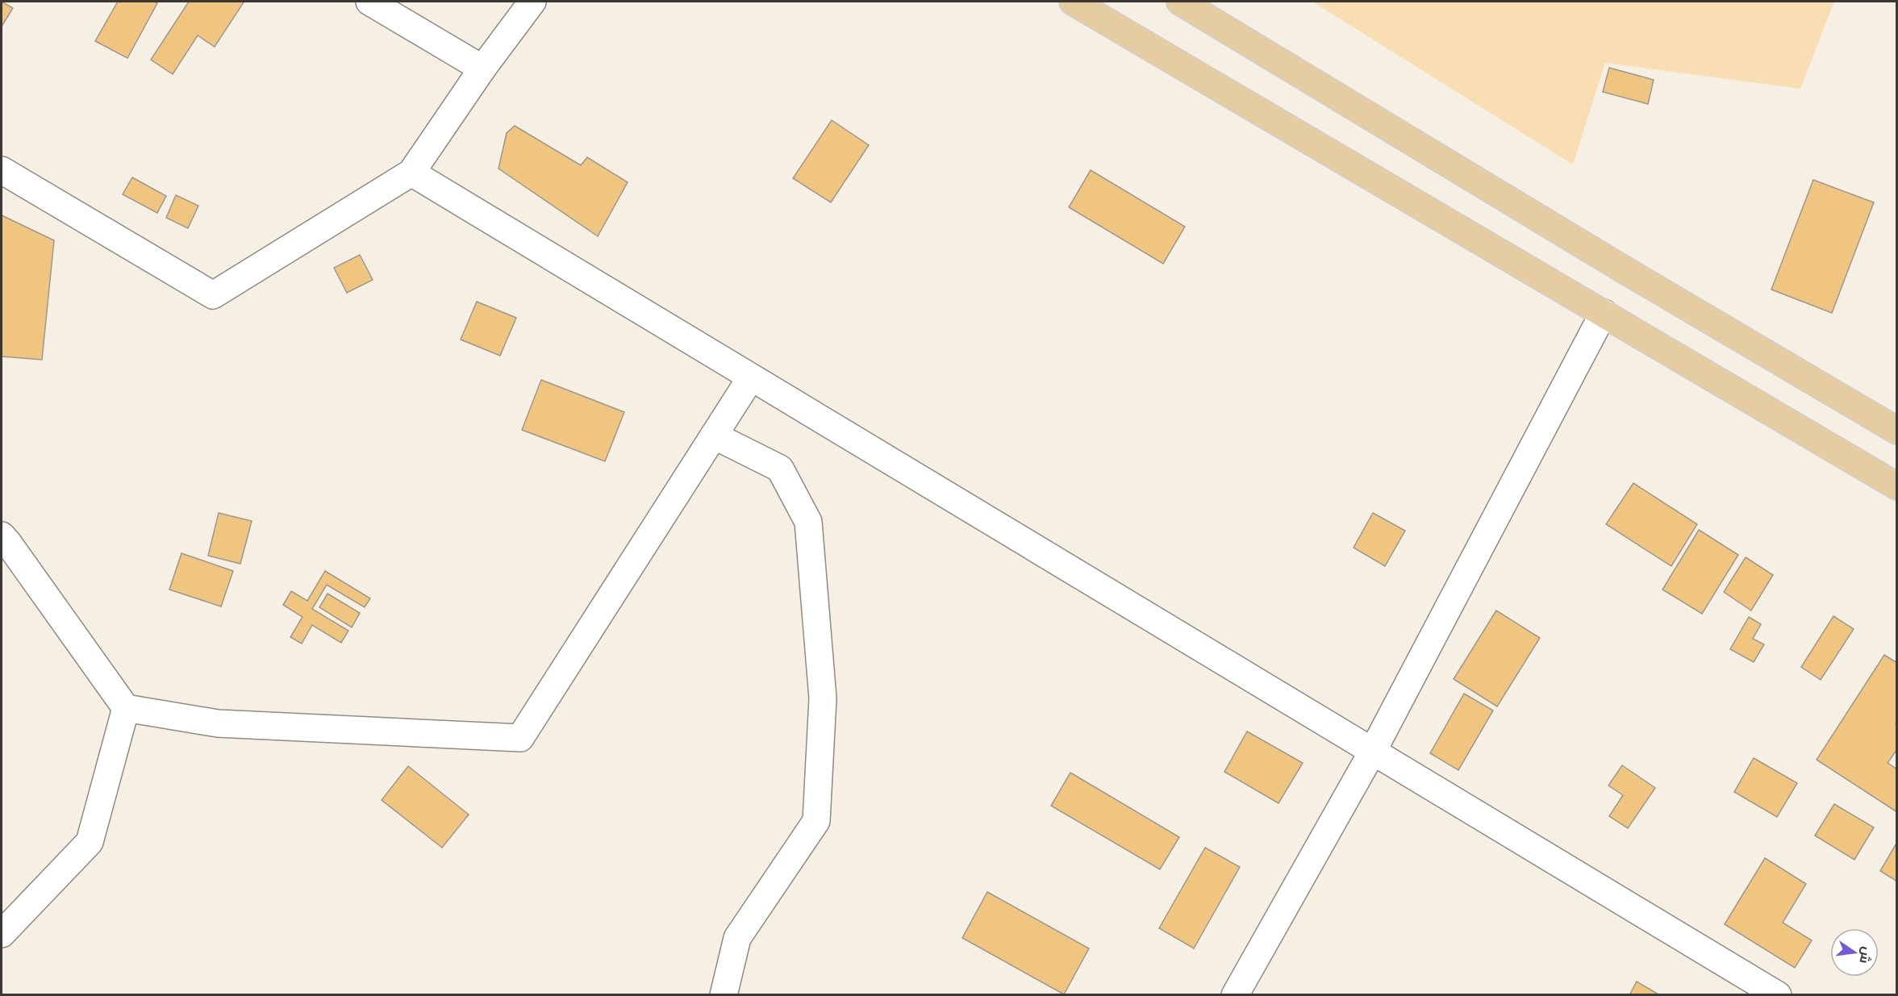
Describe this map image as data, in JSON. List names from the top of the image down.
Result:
{
  "north": "right"
}
